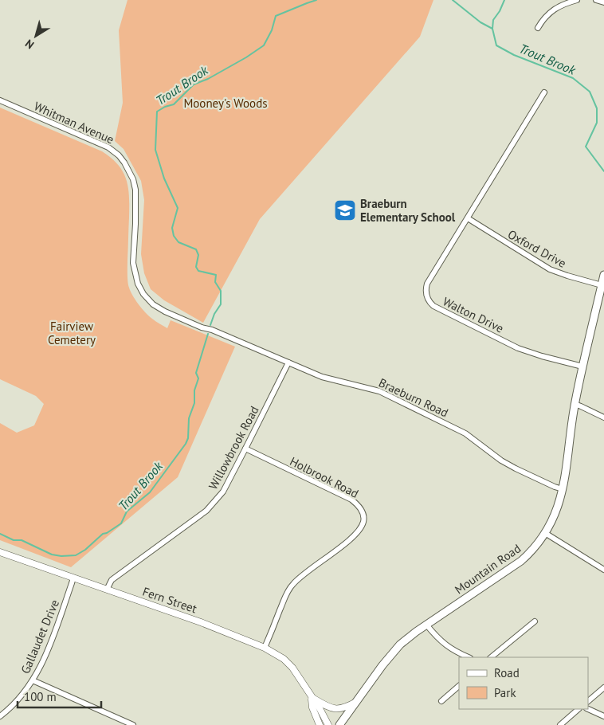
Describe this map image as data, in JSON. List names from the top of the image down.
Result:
{
  "streets": {
    "main road": ["Mountain Road"],
    "street": [
      "Whitman Avenue",
      "Oxford Drive",
      "Walton Drive",
      "Braeburn Road",
      "Willowbrook Road",
      "Holbrook Road",
      "Fern Street",
      "Gallaudet Drive"
    ]
  },
  "crossings": [
    ["Whitman Avenue", "Braeburn Road"],
    ["Oxford Drive", "Walton Drive"],
    ["Oxford Drive", "Mountain Road"],
    ["Walton Drive", "Mountain Road"],
    ["Braeburn Road", "Willowbrook Road"],
    ["Braeburn Road", "Mountain Road"],
    ["Willowbrook Road", "Holbrook Road"],
    ["Willowbrook Road", "Fern Street"],
    ["Holbrook Road", "Fern Street"],
    ["Fern Street", "Gallaudet Drive"]
  ],
  "water": ["Trout Brook"],
  "parks": ["Mooney's Woods", "Fairview Cemetery"],
  "places": {
    "school or university": ["Braeburn Elementary School"]
  },
  "legend": ["Road", "Park"],
  "scale_bar": "100 m",
  "north": "bottom left"
}
